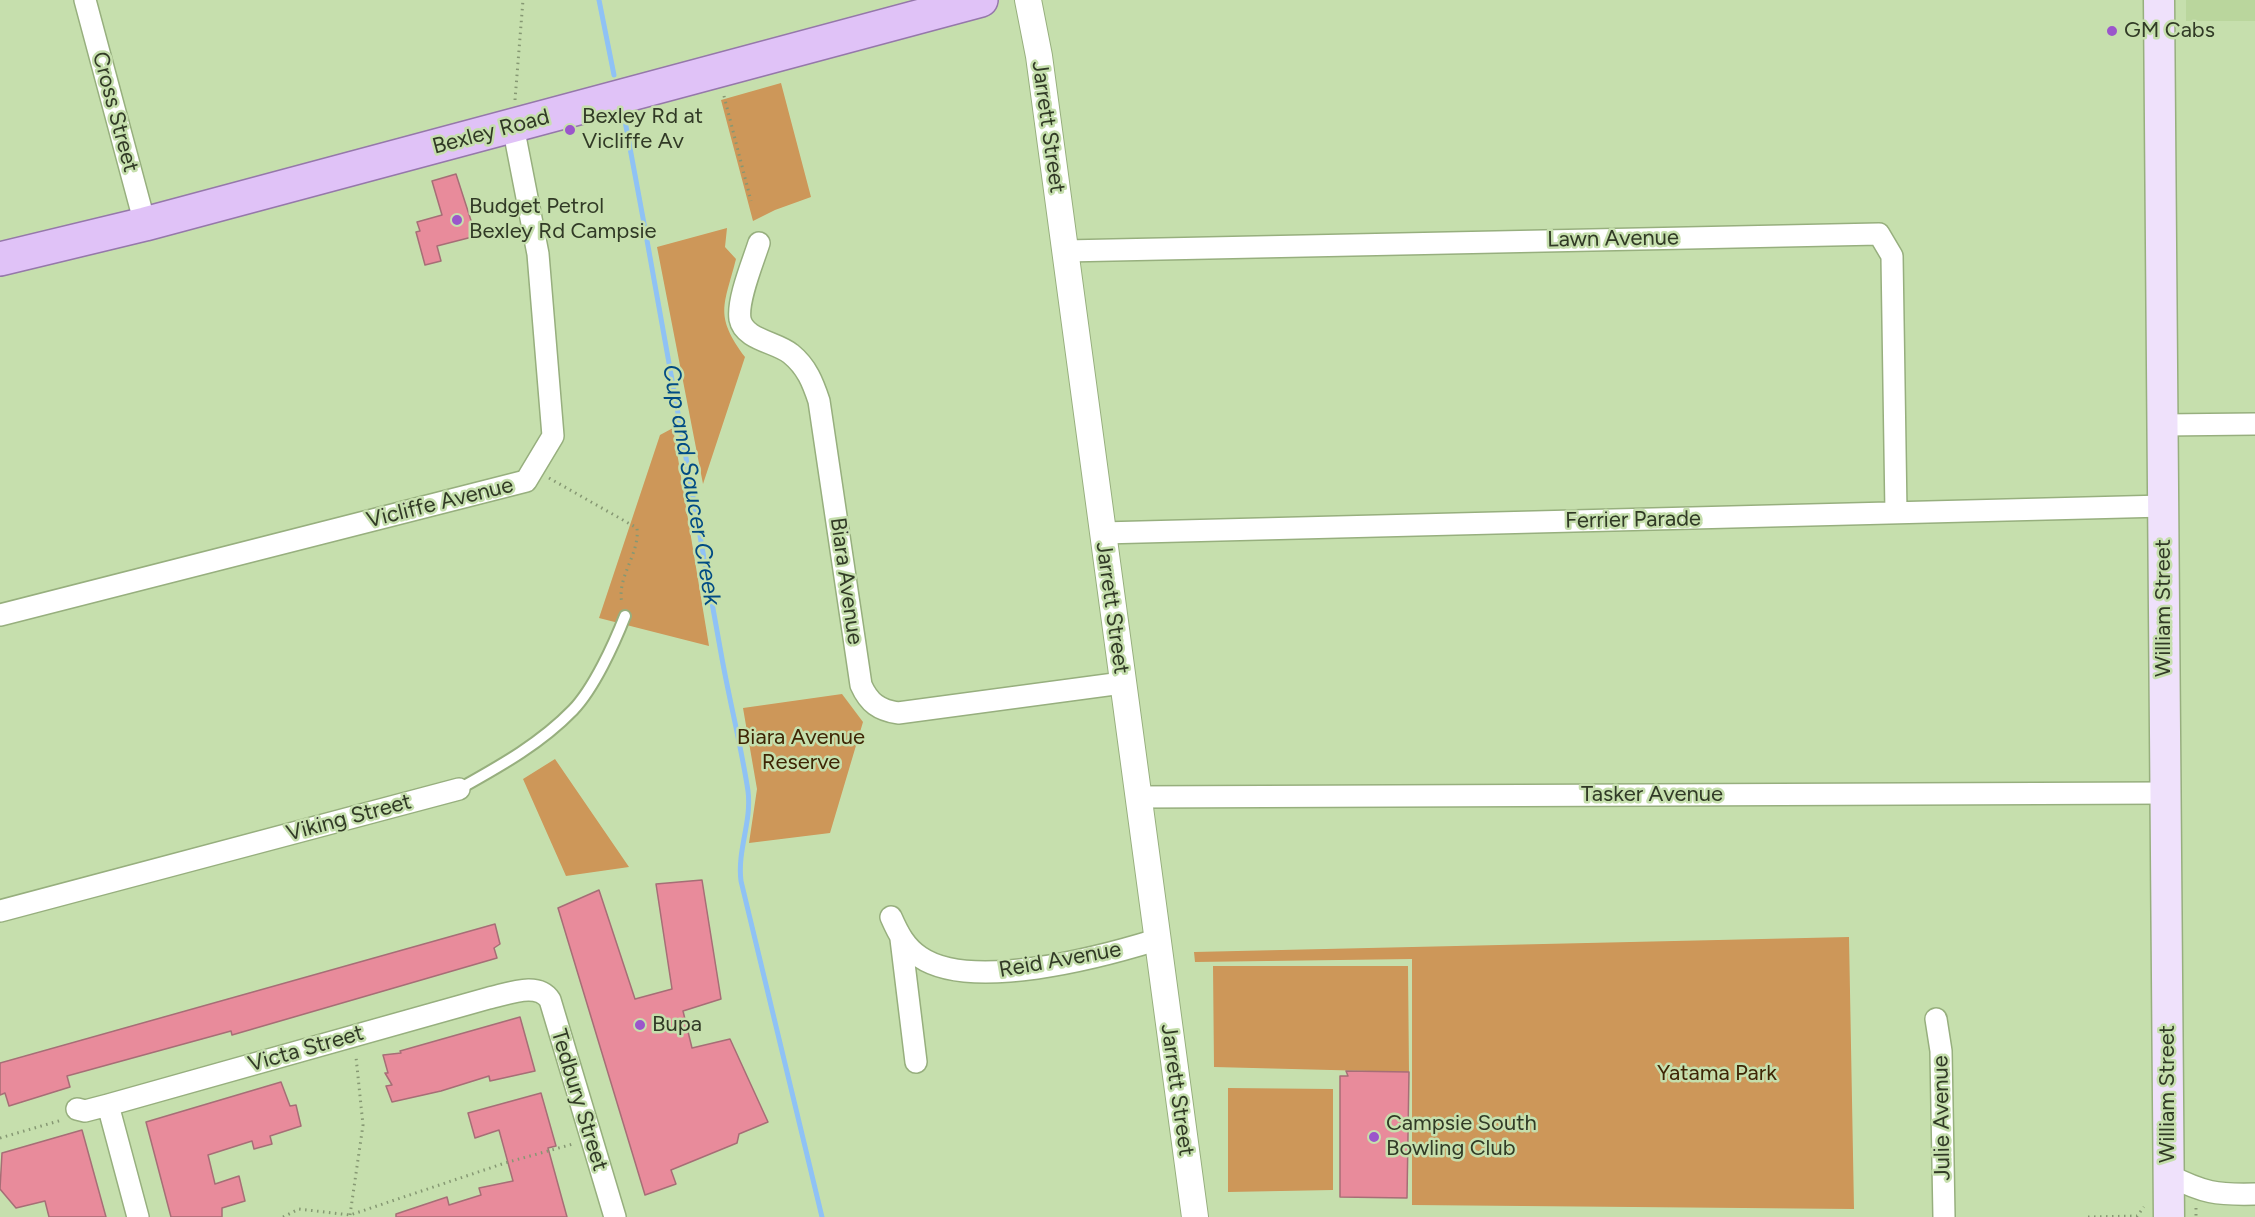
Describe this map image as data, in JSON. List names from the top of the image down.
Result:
{
  "streets": {
    "main road": ["Bexley Road", "William Street"],
    "street": [
      "Cross Street",
      "Jarrett Street",
      "Lawn Avenue",
      "Vicliffe Avenue",
      "Ferrier Parade",
      "Biara Avenue",
      "Tasker Avenue",
      "Viking Street",
      "Reid Avenue",
      "Victa Street",
      "Tedbury Street",
      "Julie Avenue"
    ]
  },
  "crossings": [
    ["Cross Street", "Bexley Road"],
    ["Jarrett Street", "Lawn Avenue"],
    ["Jarrett Street", "Ferrier Parade"],
    ["Jarrett Street", "Biara Avenue"],
    ["Jarrett Street", "Tasker Avenue"],
    ["Jarrett Street", "Reid Avenue"],
    ["Bexley Road", "Vicliffe Avenue"],
    ["Lawn Avenue", "Ferrier Parade"],
    ["Ferrier Parade", "William Street"],
    ["William Street", "Tasker Avenue"],
    ["Victa Street", "Tedbury Street"]
  ],
  "water": ["Cup and Saucer Creek"],
  "parks": ["Biara Avenue Reserve", "Yatama Park"],
  "places": [
    "GM Cabs",
    "Bexley Rd at Vicliffe Av",
    "Budget Petrol Bexley Rd Campsie",
    "Bupa",
    "Campsie South Bowling Club"
  ]
}
